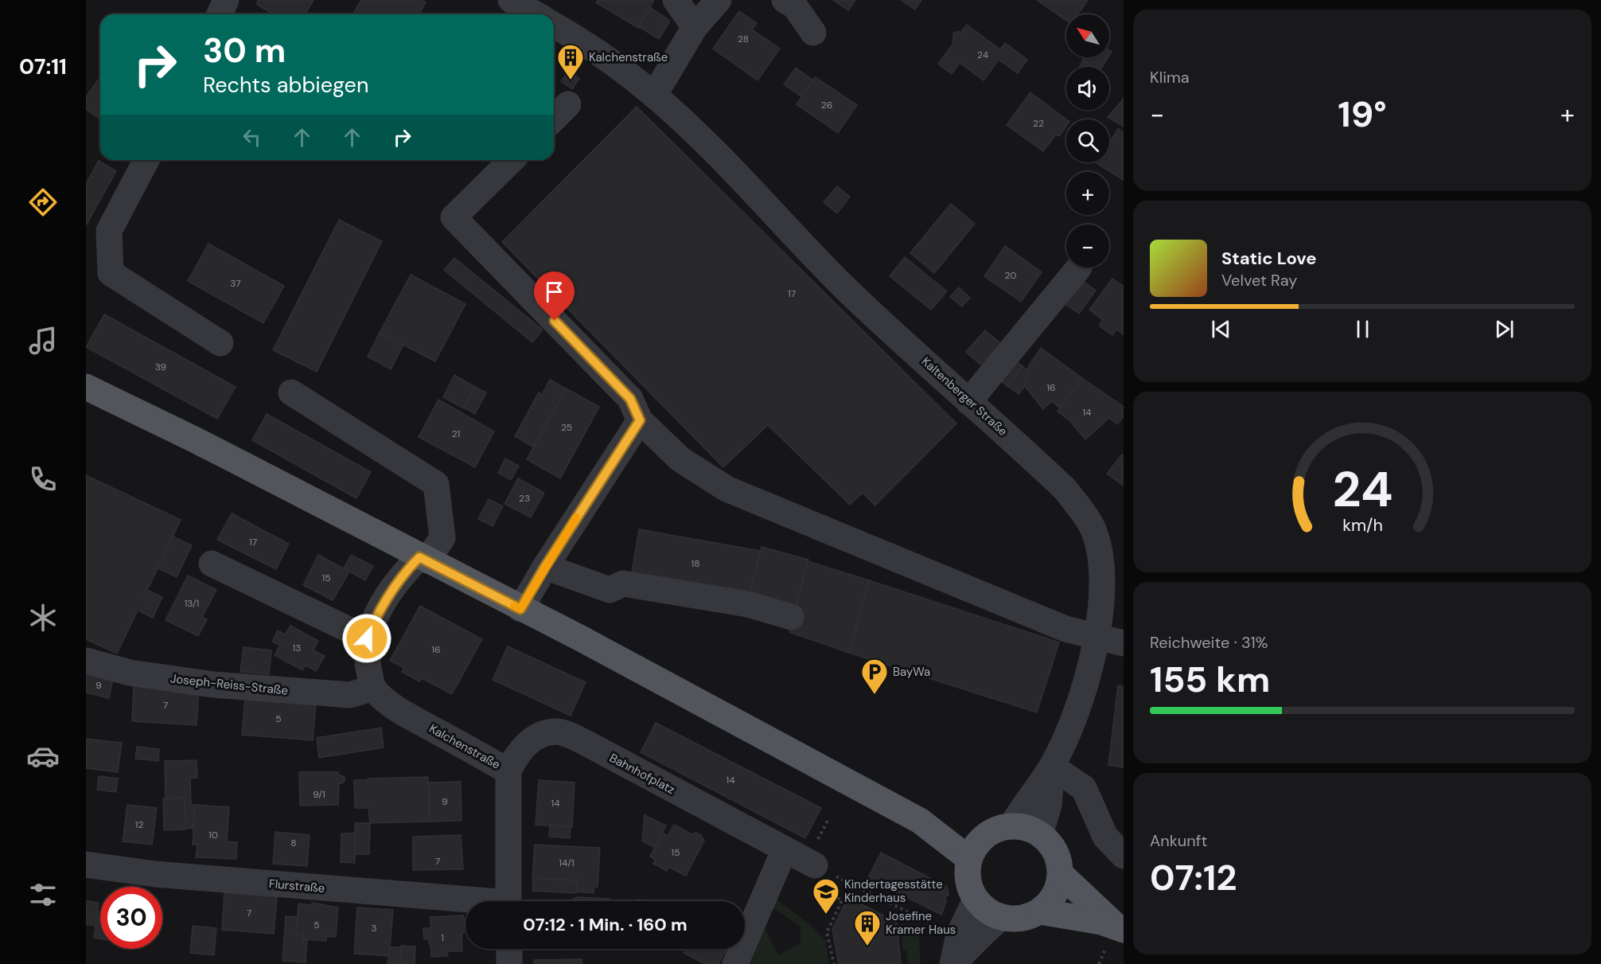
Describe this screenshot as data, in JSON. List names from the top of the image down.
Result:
{
  "streets": {
    "street": [
      "Kaltenberger Straße",
      "Joseph-Reiss-Straße",
      "Kalchenstraße",
      "Bahnhofplatz",
      "Flurstraße"
    ]
  },
  "crossings": [
    ["Joseph-Reiss-Straße", "Kalchenstraße"],
    ["Kalchenstraße", "Bahnhofplatz"]
  ],
  "places": {
    "building": ["Kalchenstraße", "Josefine Kramer Haus"],
    "parking": ["BayWa"],
    "school or university": ["Kindertagesstätte Kinderhaus"]
  },
  "house_numbers": [
    "28",
    "24",
    "26",
    "22",
    "20",
    "37",
    "17",
    "39",
    "16",
    "14",
    "25",
    "21",
    "23",
    "17",
    "18",
    "15",
    "13/1",
    "13",
    "16",
    "9",
    "7",
    "5",
    "14",
    "9/1",
    "9",
    "14",
    "12",
    "10",
    "8",
    "15",
    "7",
    "14/1",
    "7",
    "5",
    "3",
    "1"
  ],
  "north": "top left",
  "page": {
    "tabs": "07:11",
    "tile": [
      "Klima",
      ["Reichweite · 31%", "155 km"],
      ["Ankunft", "07:12"]
    ],
    "map_buttons": ["+", "−"],
    "turn": ["30 m", "Rechts abbiegen"],
    "heat": ["−", "19°", "+"],
    "song": ["Static Love", "Velvet Ray"],
    "limit": "30",
    "trip": "07:12 · 1 Min. · 160 m",
    "gauge": ["24", "km/h"]
  }
}
